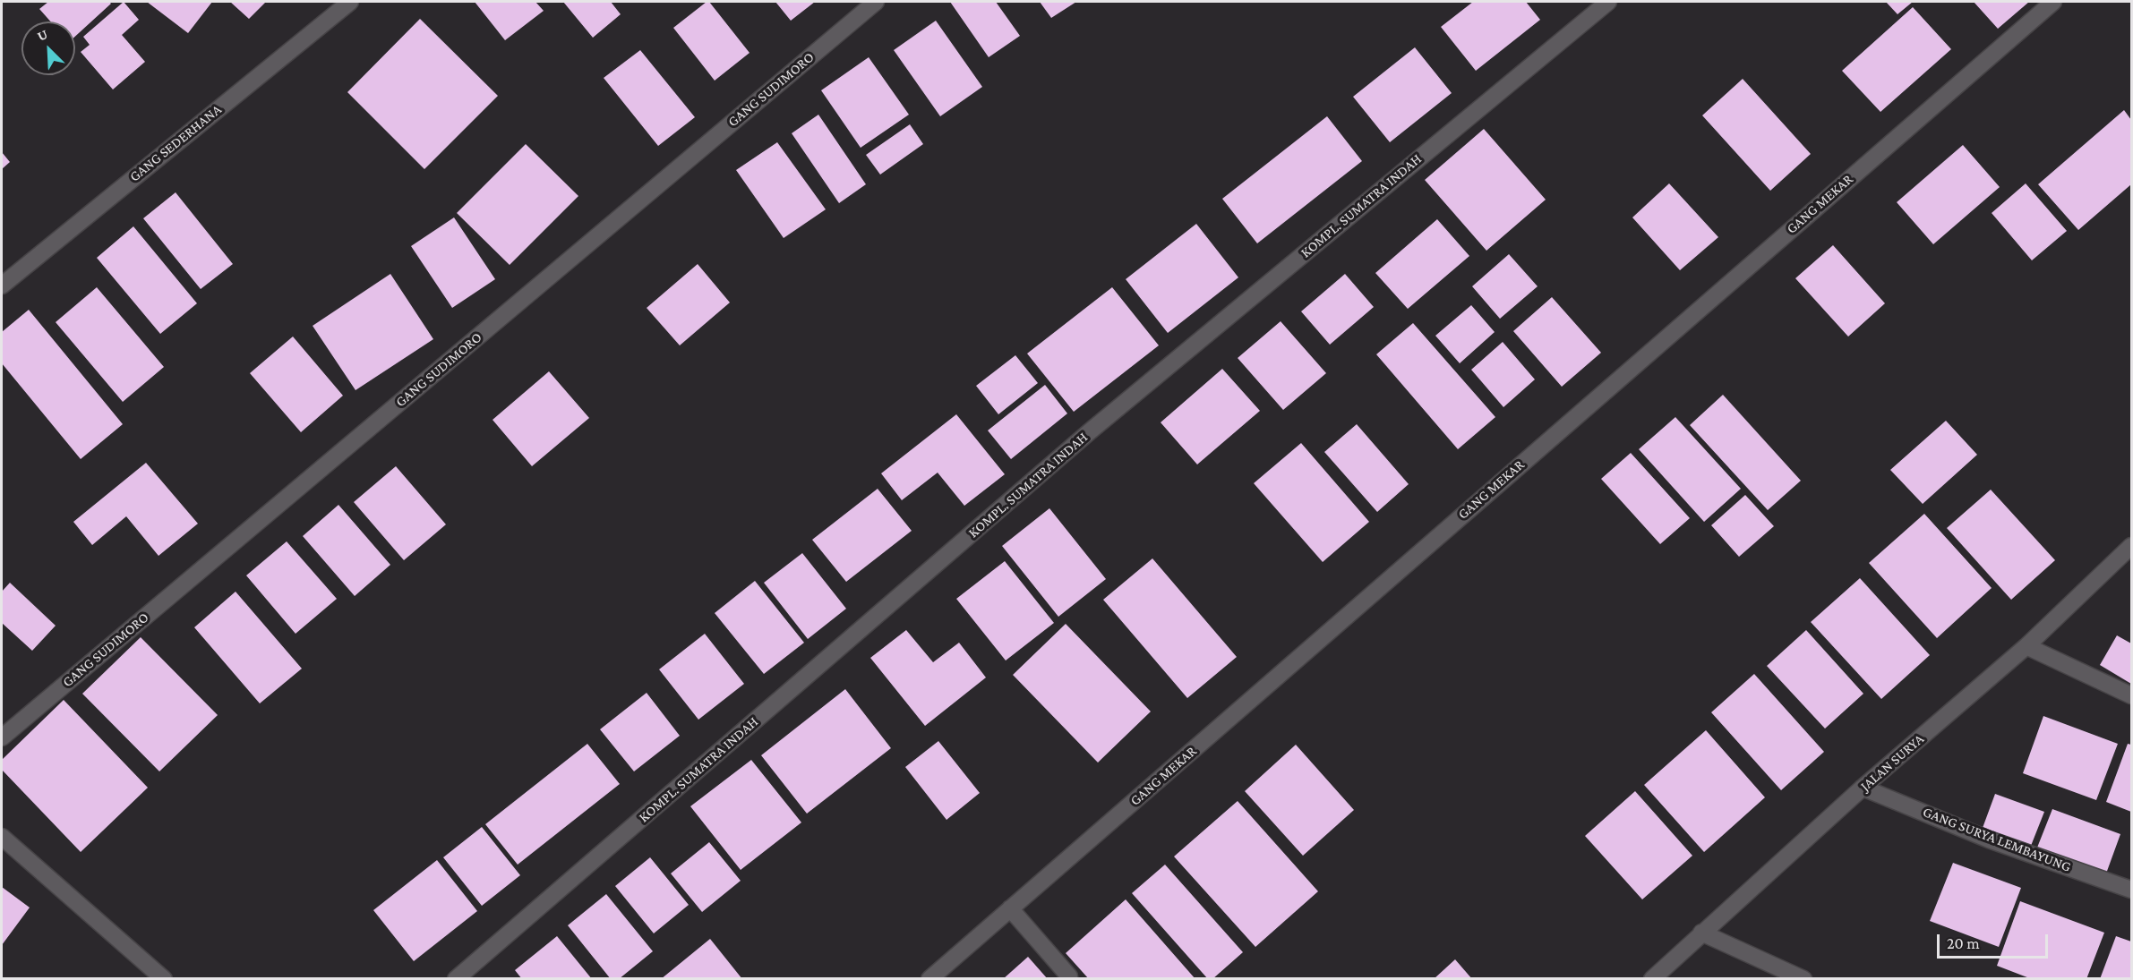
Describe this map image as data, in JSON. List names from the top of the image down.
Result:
{
  "streets": {
    "street": [
      "GANG SUDIMORO",
      "GANG SEDERHANA",
      "GANG MEKAR",
      "KOMPL. SUMATRA INDAH",
      "JALAN SURYA",
      "GANG SURYA LEMBAYUNG"
    ]
  },
  "crossings": [
    ["JALAN SURYA", "GANG SURYA LEMBAYUNG"]
  ],
  "scale_bar": "20 m",
  "north": "top left"
}
